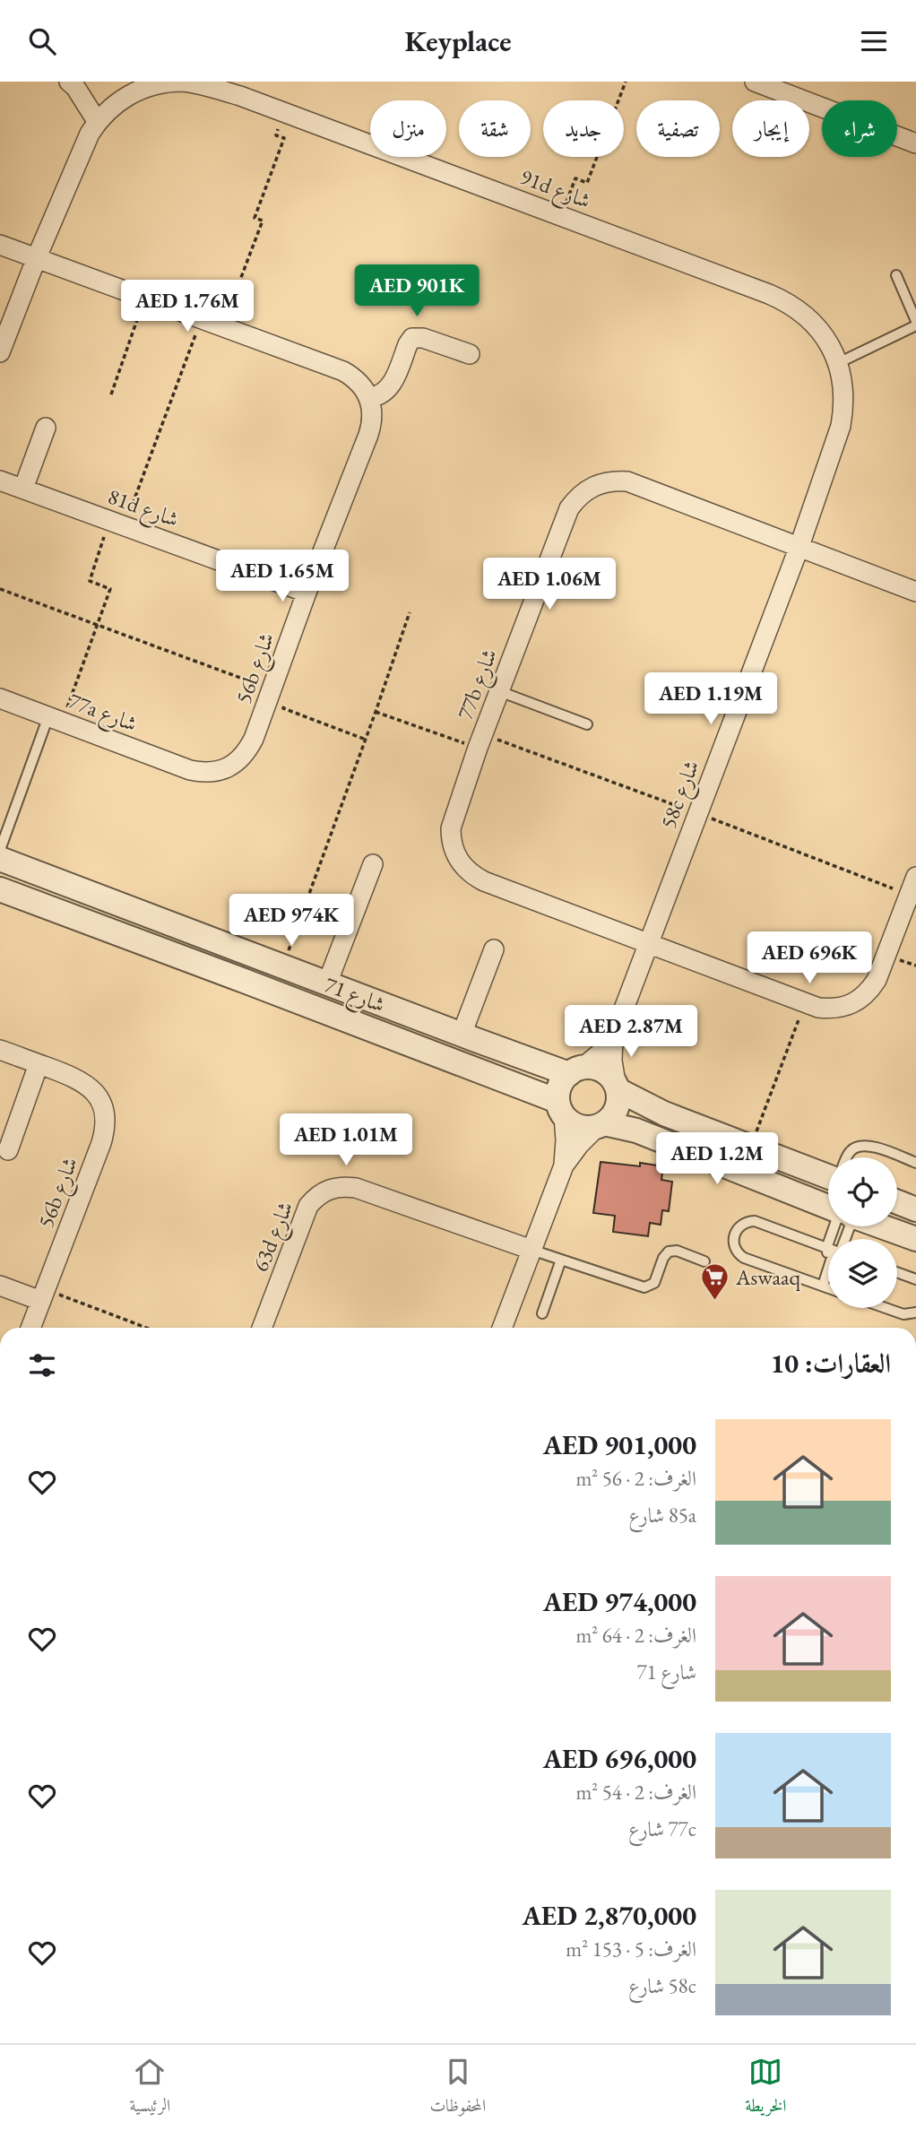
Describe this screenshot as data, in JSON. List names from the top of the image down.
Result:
{
  "streets": {
    "street": [
      "91d شارع",
      "81d شارع",
      "56b شارع",
      "77b شارع",
      "77a شارع",
      "58c شارع",
      "شارع 71",
      "63d شارع"
    ]
  },
  "crossings": [
    ["91d شارع", "58c شارع"],
    ["81d شارع", "56b شارع"],
    ["56b شارع", "77a شارع"],
    ["77b شارع", "58c شارع"],
    ["58c شارع", "شارع 71"]
  ],
  "places": {
    "supermarket": ["Aswaaq"]
  },
  "page": {
    "header": "Keyplace",
    "chip": [
      "شراء",
      "إيجار",
      "تصفية",
      "جديد",
      "شقة",
      "منزل"
    ],
    "price": [
      "AED 901K",
      "AED 1.76M",
      "AED 1.65M",
      "AED 1.06M",
      "AED 1.19M",
      "AED 974K",
      "AED 696K",
      "AED 2.87M",
      "AED 1.01M",
      "AED 1.2M"
    ],
    "heading": "العقارات: 10",
    "list": [
      {
        "name": "AED 901,000",
        "note": "الغرف: 2 · 56 m² · 85a شارع"
      },
      {
        "name": "AED 974,000",
        "note": "الغرف: 2 · 64 m² · شارع 71"
      },
      {
        "name": "AED 696,000",
        "note": "الغرف: 2 · 54 m² · 77c شارع"
      },
      {
        "name": "AED 2,870,000",
        "note": "الغرف: 5 · 153 m² · 58c شارع"
      }
    ],
    "tabs": ["الخريطة", "المحفوظات", "الرئيسية"]
  }
}
